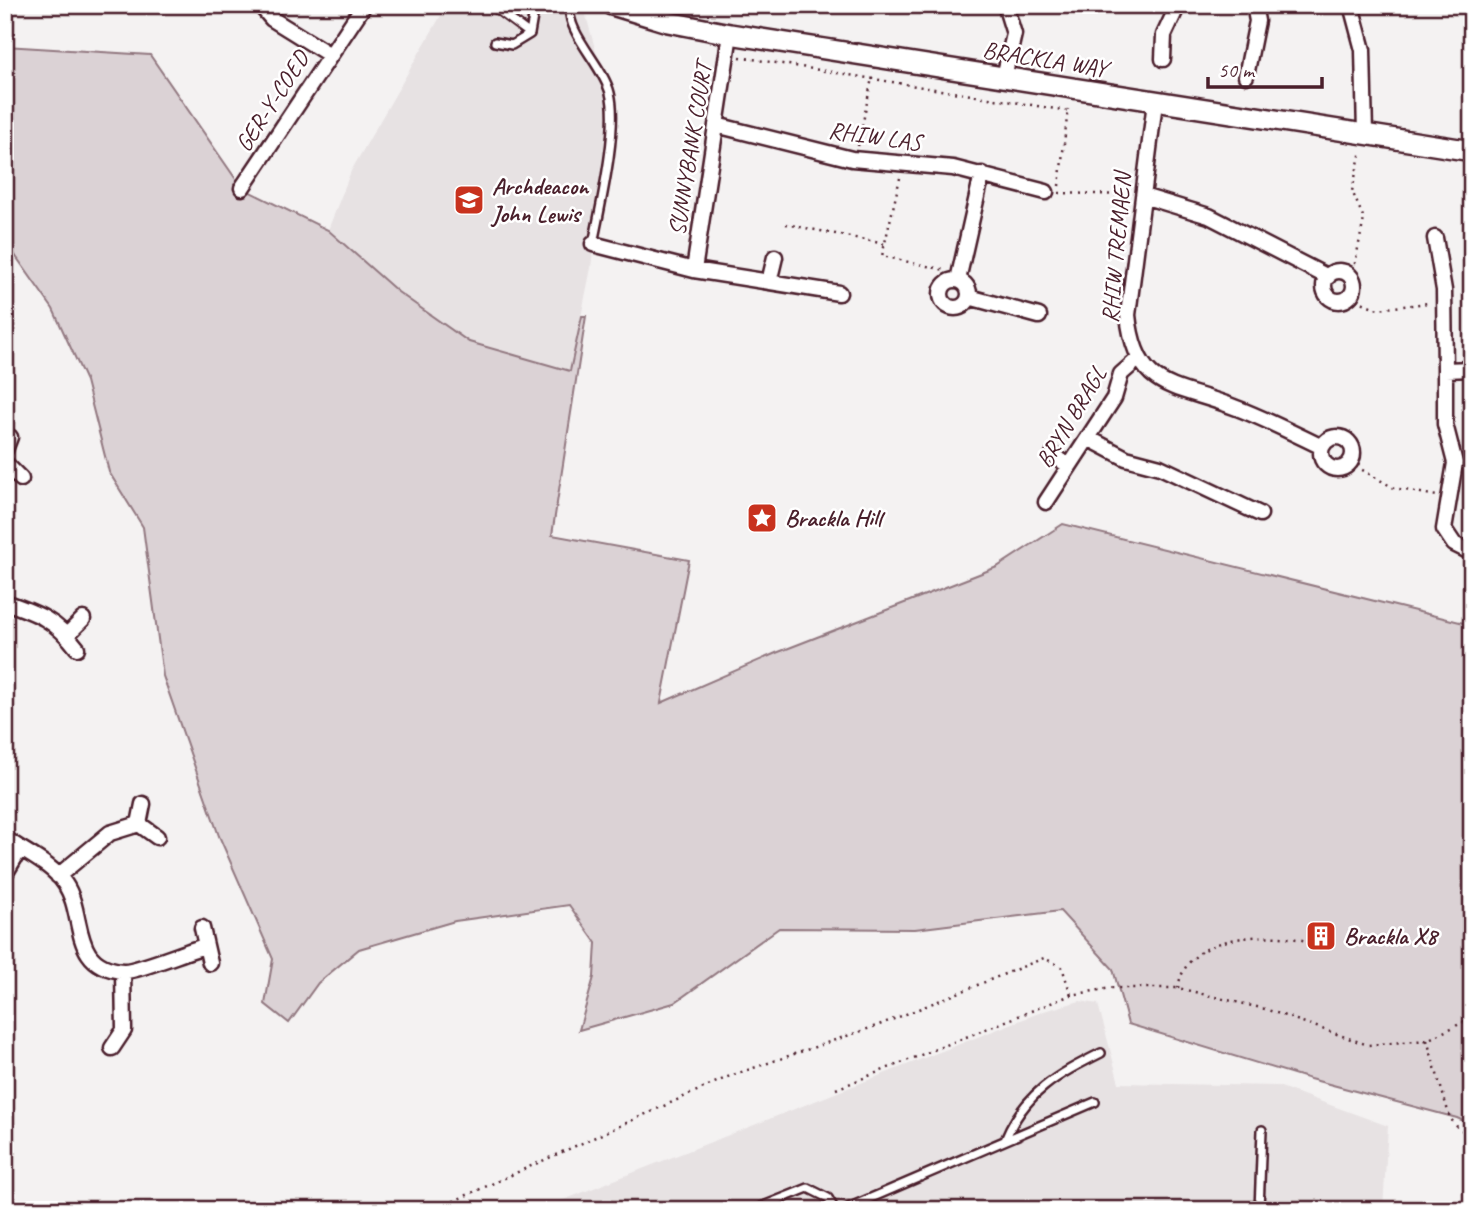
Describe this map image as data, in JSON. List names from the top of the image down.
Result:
{
  "streets": {
    "street": [
      "BRACKLA WAY",
      "GER-Y-COED",
      "RHIW LAS",
      "SUNNYBANK COURT",
      "RHIW TREMAEN",
      "BRYN BRAGL"
    ]
  },
  "crossings": [
    ["BRACKLA WAY", "SUNNYBANK COURT"],
    ["BRACKLA WAY", "RHIW TREMAEN"],
    ["RHIW LAS", "SUNNYBANK COURT"],
    ["RHIW TREMAEN", "BRYN BRAGL"]
  ],
  "places": {
    "school or university": ["Archdeacon John Lewis"],
    "place": ["Brackla Hill"],
    "building": ["Brackla X8"]
  },
  "scale_bar": "50 m"
}
